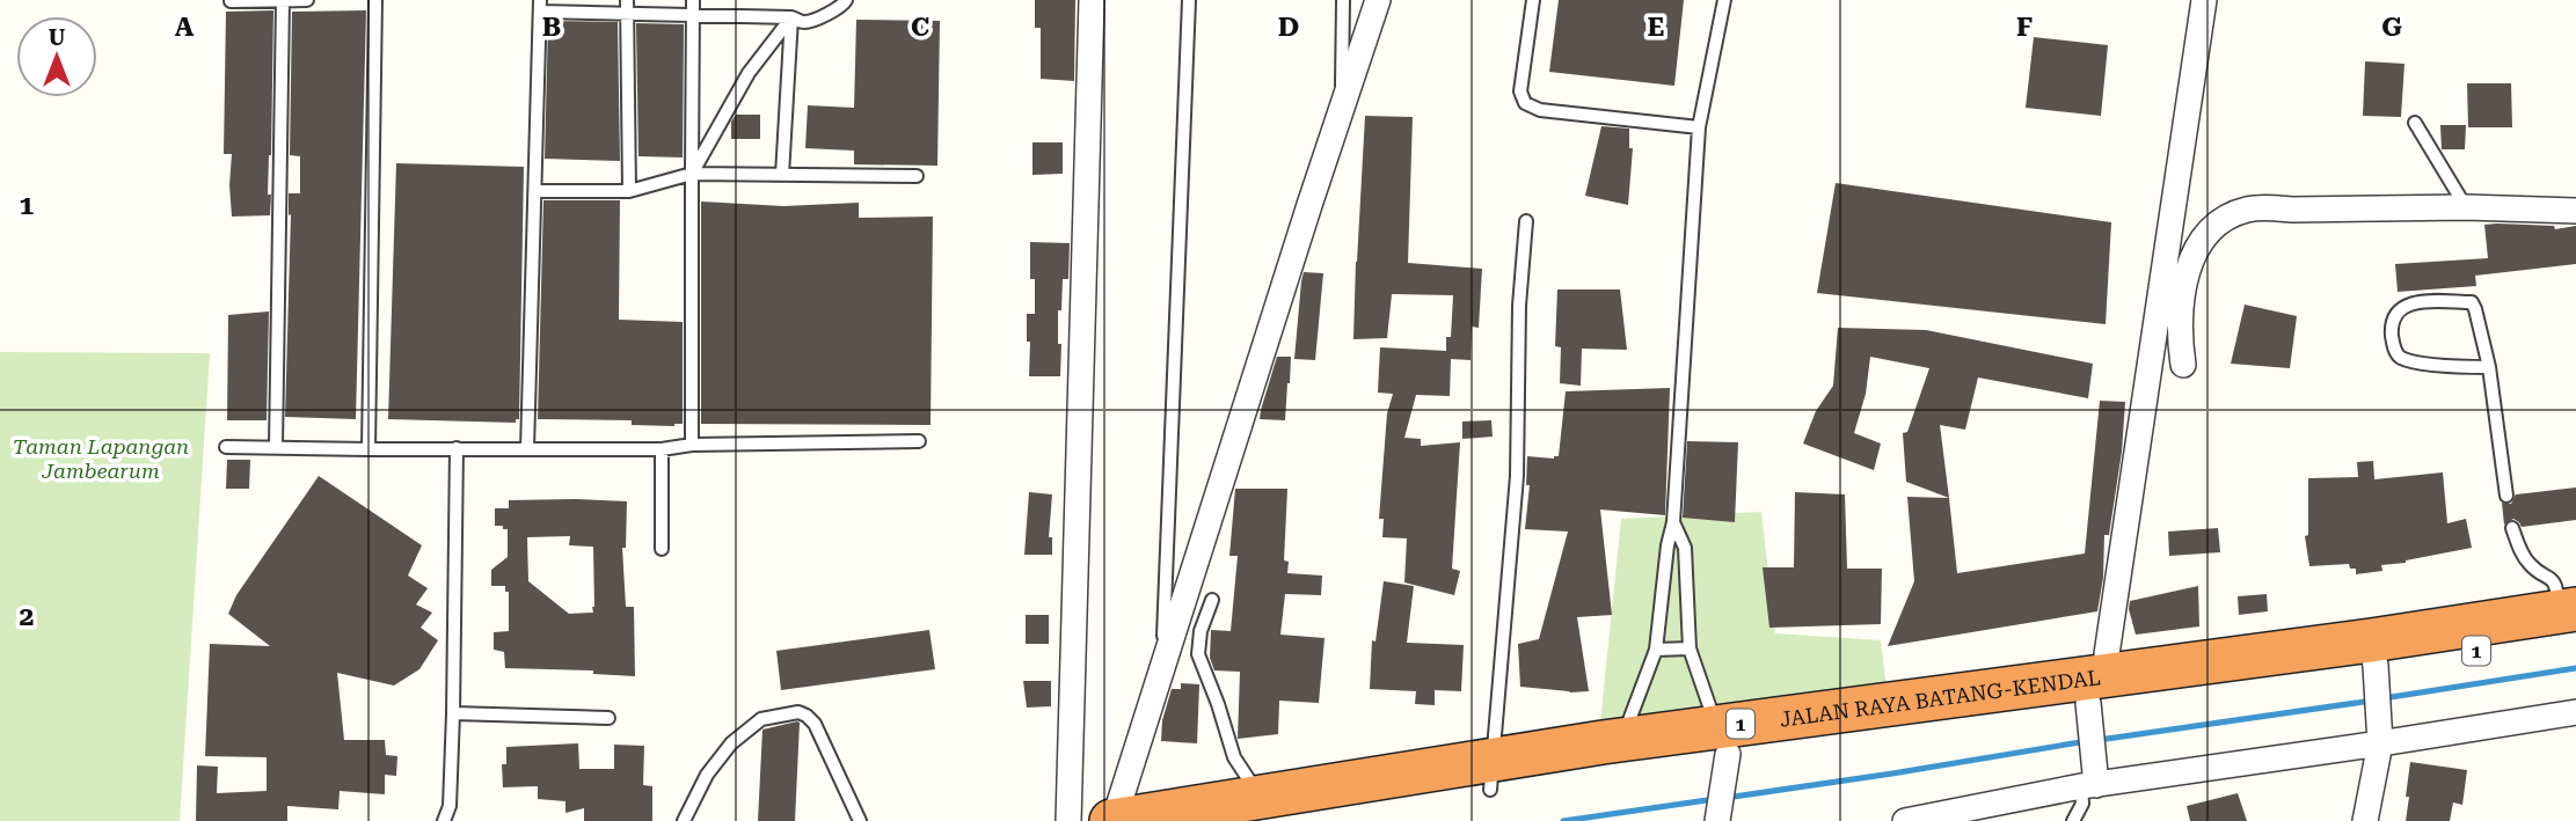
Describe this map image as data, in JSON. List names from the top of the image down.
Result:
{
  "streets": {
    "highway": ["1", "JALAN RAYA BATANG-KENDAL"]
  },
  "parks": ["Taman Lapangan Jambearum"],
  "north": "top",
  "grid": {
    "columns": [
      "A",
      "B",
      "C",
      "D",
      "E",
      "F",
      "G"
    ],
    "rows": ["1", "2"]
  }
}
